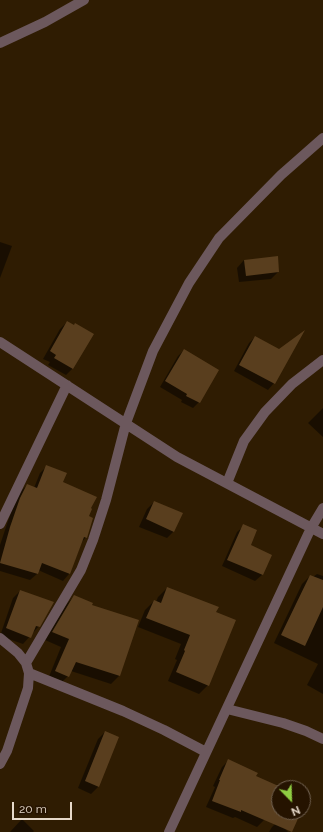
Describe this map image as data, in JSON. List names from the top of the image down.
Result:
{
  "scale_bar": "20 m",
  "north": "bottom right"
}
